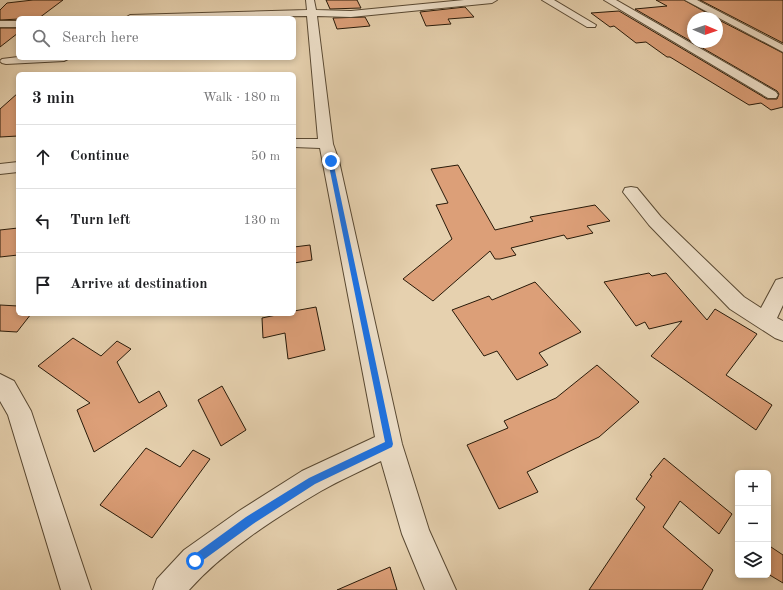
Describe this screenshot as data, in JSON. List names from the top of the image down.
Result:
{
  "north": "right",
  "page": {
    "search": "Search here",
    "heading": ["3 min", "Walk · 180 m"],
    "list": [
      ["Continue", "50 m"],
      ["Turn left", "130 m"],
      "Arrive at destination"
    ],
    "map_buttons": ["+", "−"]
  }
}
